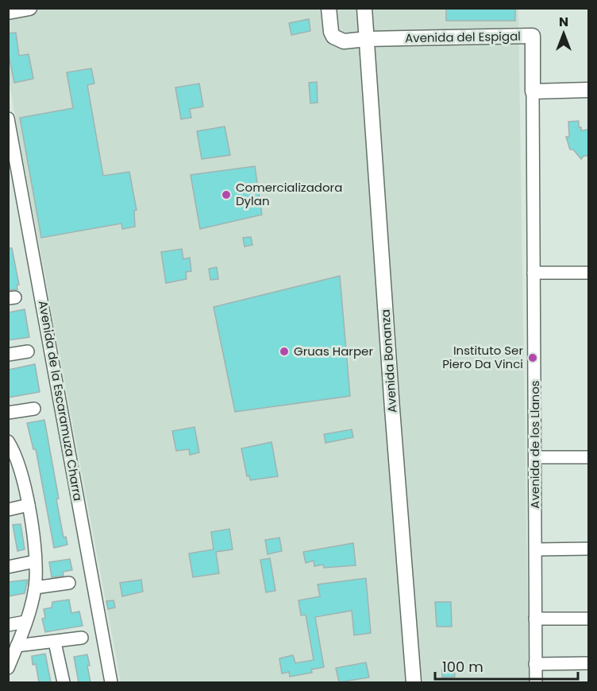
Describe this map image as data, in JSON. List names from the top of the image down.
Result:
{
  "streets": {
    "street": [
      "Avenida del Espigal",
      "Avenida Bonanza",
      "Avenida de la Escaramuza Charra",
      "Avenida de los Llanos"
    ]
  },
  "crossings": [
    ["Avenida del Espigal", "Avenida Bonanza"],
    ["Avenida del Espigal", "Avenida de los Llanos"]
  ],
  "places": ["Comercializadora Dylan", "Gruas Harper", "Instituto Ser Piero Da Vinci"],
  "scale_bar": "100 m",
  "north": "top"
}
